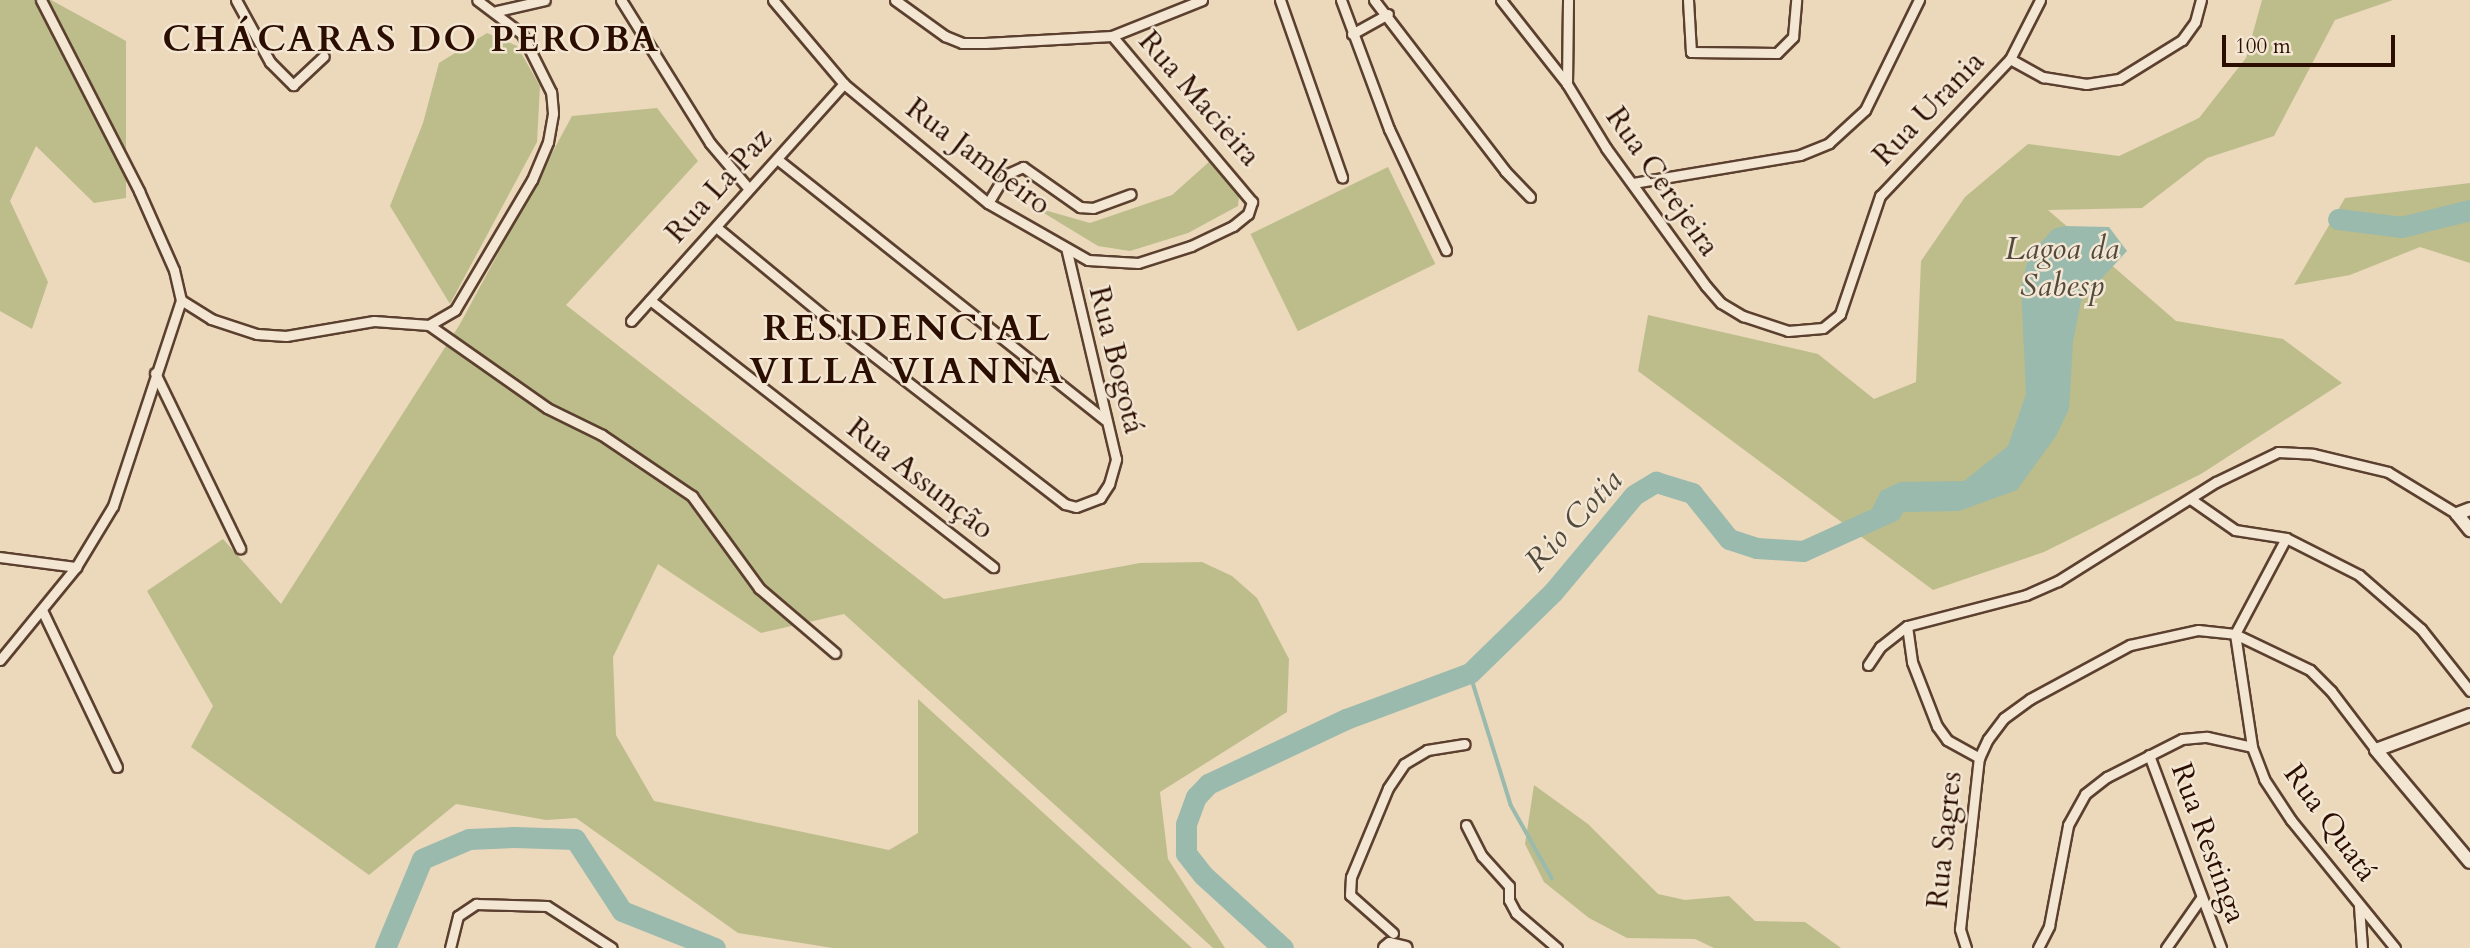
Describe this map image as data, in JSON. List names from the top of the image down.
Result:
{
  "streets": {
    "street": [
      "Rua Macieira",
      "Rua Urania",
      "Rua Jambeiro",
      "Rua Cerejeira",
      "Rua La Paz",
      "Rua Bogotá",
      "Rua Assunção",
      "Rua Quatá",
      "Rua Sagres",
      "Rua Restinga"
    ]
  },
  "crossings": [
    ["Rua Macieira", "Rua Jambeiro"],
    ["Rua Urania", "Rua Cerejeira"],
    ["Rua Jambeiro", "Rua La Paz"],
    ["Rua Jambeiro", "Rua Bogotá"],
    ["Rua La Paz", "Rua Bogotá"],
    ["Rua La Paz", "Rua Assunção"]
  ],
  "districts": ["CHÁCARAS DO PEROBA", "RESIDENCIAL VILLA VIANNA"],
  "water": ["Lagoa da Sabesp", "Rio Cotia"],
  "scale_bar": "100 m"
}
